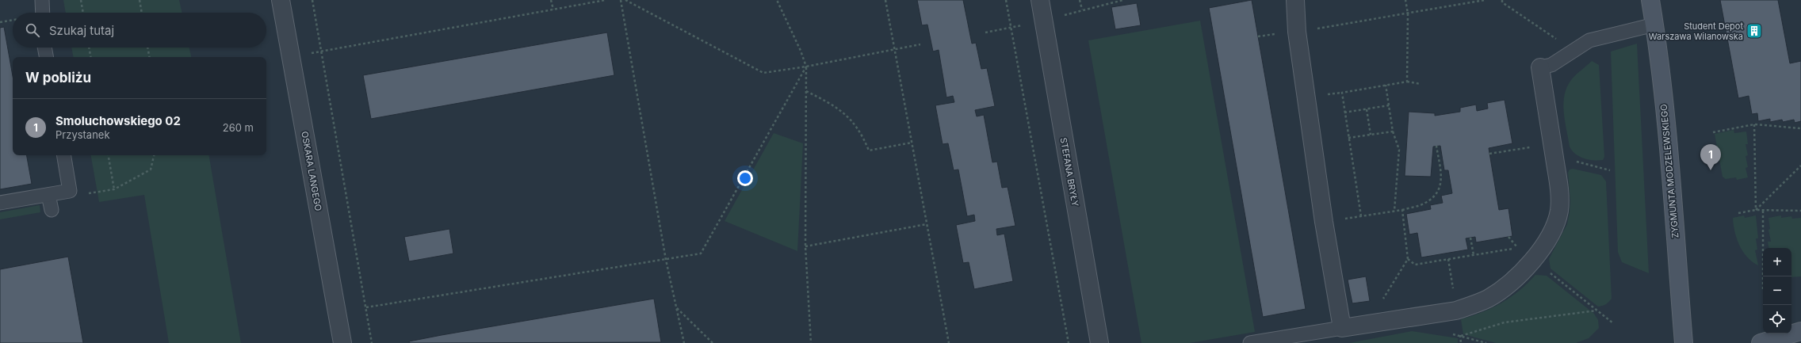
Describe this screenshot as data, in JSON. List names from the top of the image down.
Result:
{
  "streets": {
    "street": ["OSKARA LANGEGO", "ZYGMUNTA MODZELEWSKIEGO", "STEFANA BRYŁY"]
  },
  "places": {
    "building": ["Student Depot Warszawa Wilanowska"]
  },
  "page": {
    "search": "Szukaj tutaj",
    "heading": "W pobliżu",
    "list": [
      {
        "mark": "1",
        "name": "Smoluchowskiego 02",
        "note": "Przystanek",
        "value": "260 m"
      }
    ],
    "pins": "1",
    "map_buttons": ["+", "−"]
  }
}
